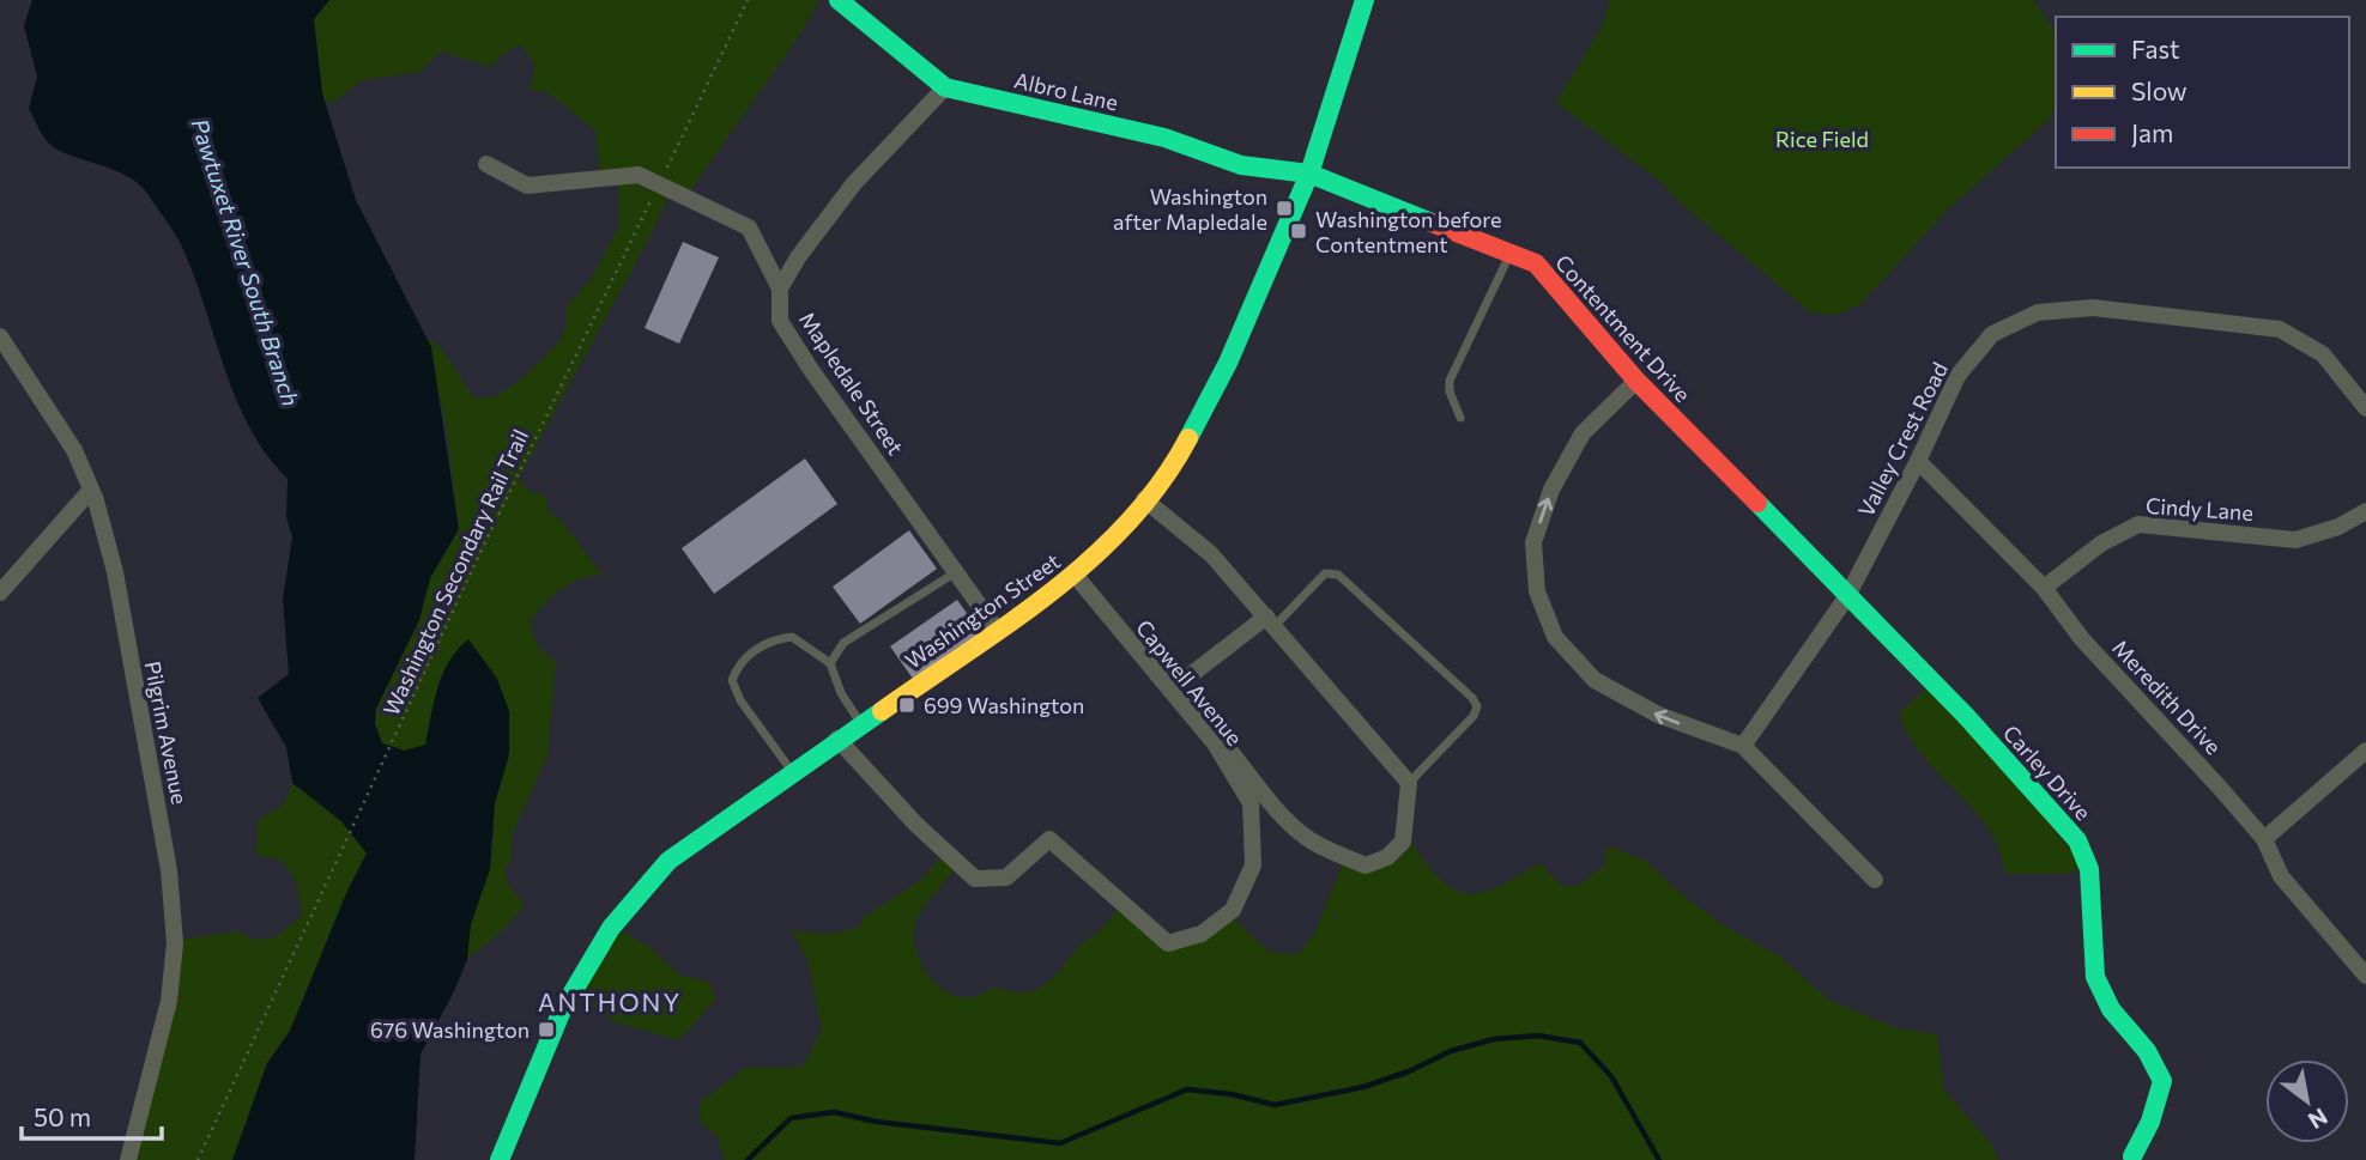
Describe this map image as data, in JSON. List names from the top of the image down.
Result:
{
  "streets": {
    "street": [
      "Albro Lane",
      "Contentment Drive",
      "Mapledale Street",
      "Valley Crest Road",
      "Cindy Lane",
      "Washington Street",
      "Capwell Avenue",
      "Meredith Drive",
      "Pilgrim Avenue",
      "Carley Drive"
    ],
    "path": ["Washington Secondary Rail Trail"]
  },
  "crossings": [
    ["Albro Lane", "Contentment Drive"],
    ["Albro Lane", "Washington Street"],
    ["Contentment Drive", "Valley Crest Road"],
    ["Contentment Drive", "Washington Street"],
    ["Contentment Drive", "Carley Drive"],
    ["Mapledale Street", "Washington Secondary Rail Trail"],
    ["Mapledale Street", "Washington Street"],
    ["Valley Crest Road", "Meredith Drive"],
    ["Valley Crest Road", "Carley Drive"],
    ["Cindy Lane", "Meredith Drive"],
    ["Washington Street", "Capwell Avenue"]
  ],
  "districts": ["ANTHONY"],
  "water": ["Pawtuxet River South Branch"],
  "parks": ["Rice Field"],
  "places": {
    "transit": [
      "Washington after Mapledale",
      "Washington before Contentment",
      "699 Washington",
      "676 Washington"
    ]
  },
  "legend": ["Fast", "Slow", "Jam"],
  "scale_bar": "50 m",
  "north": "bottom right"
}
